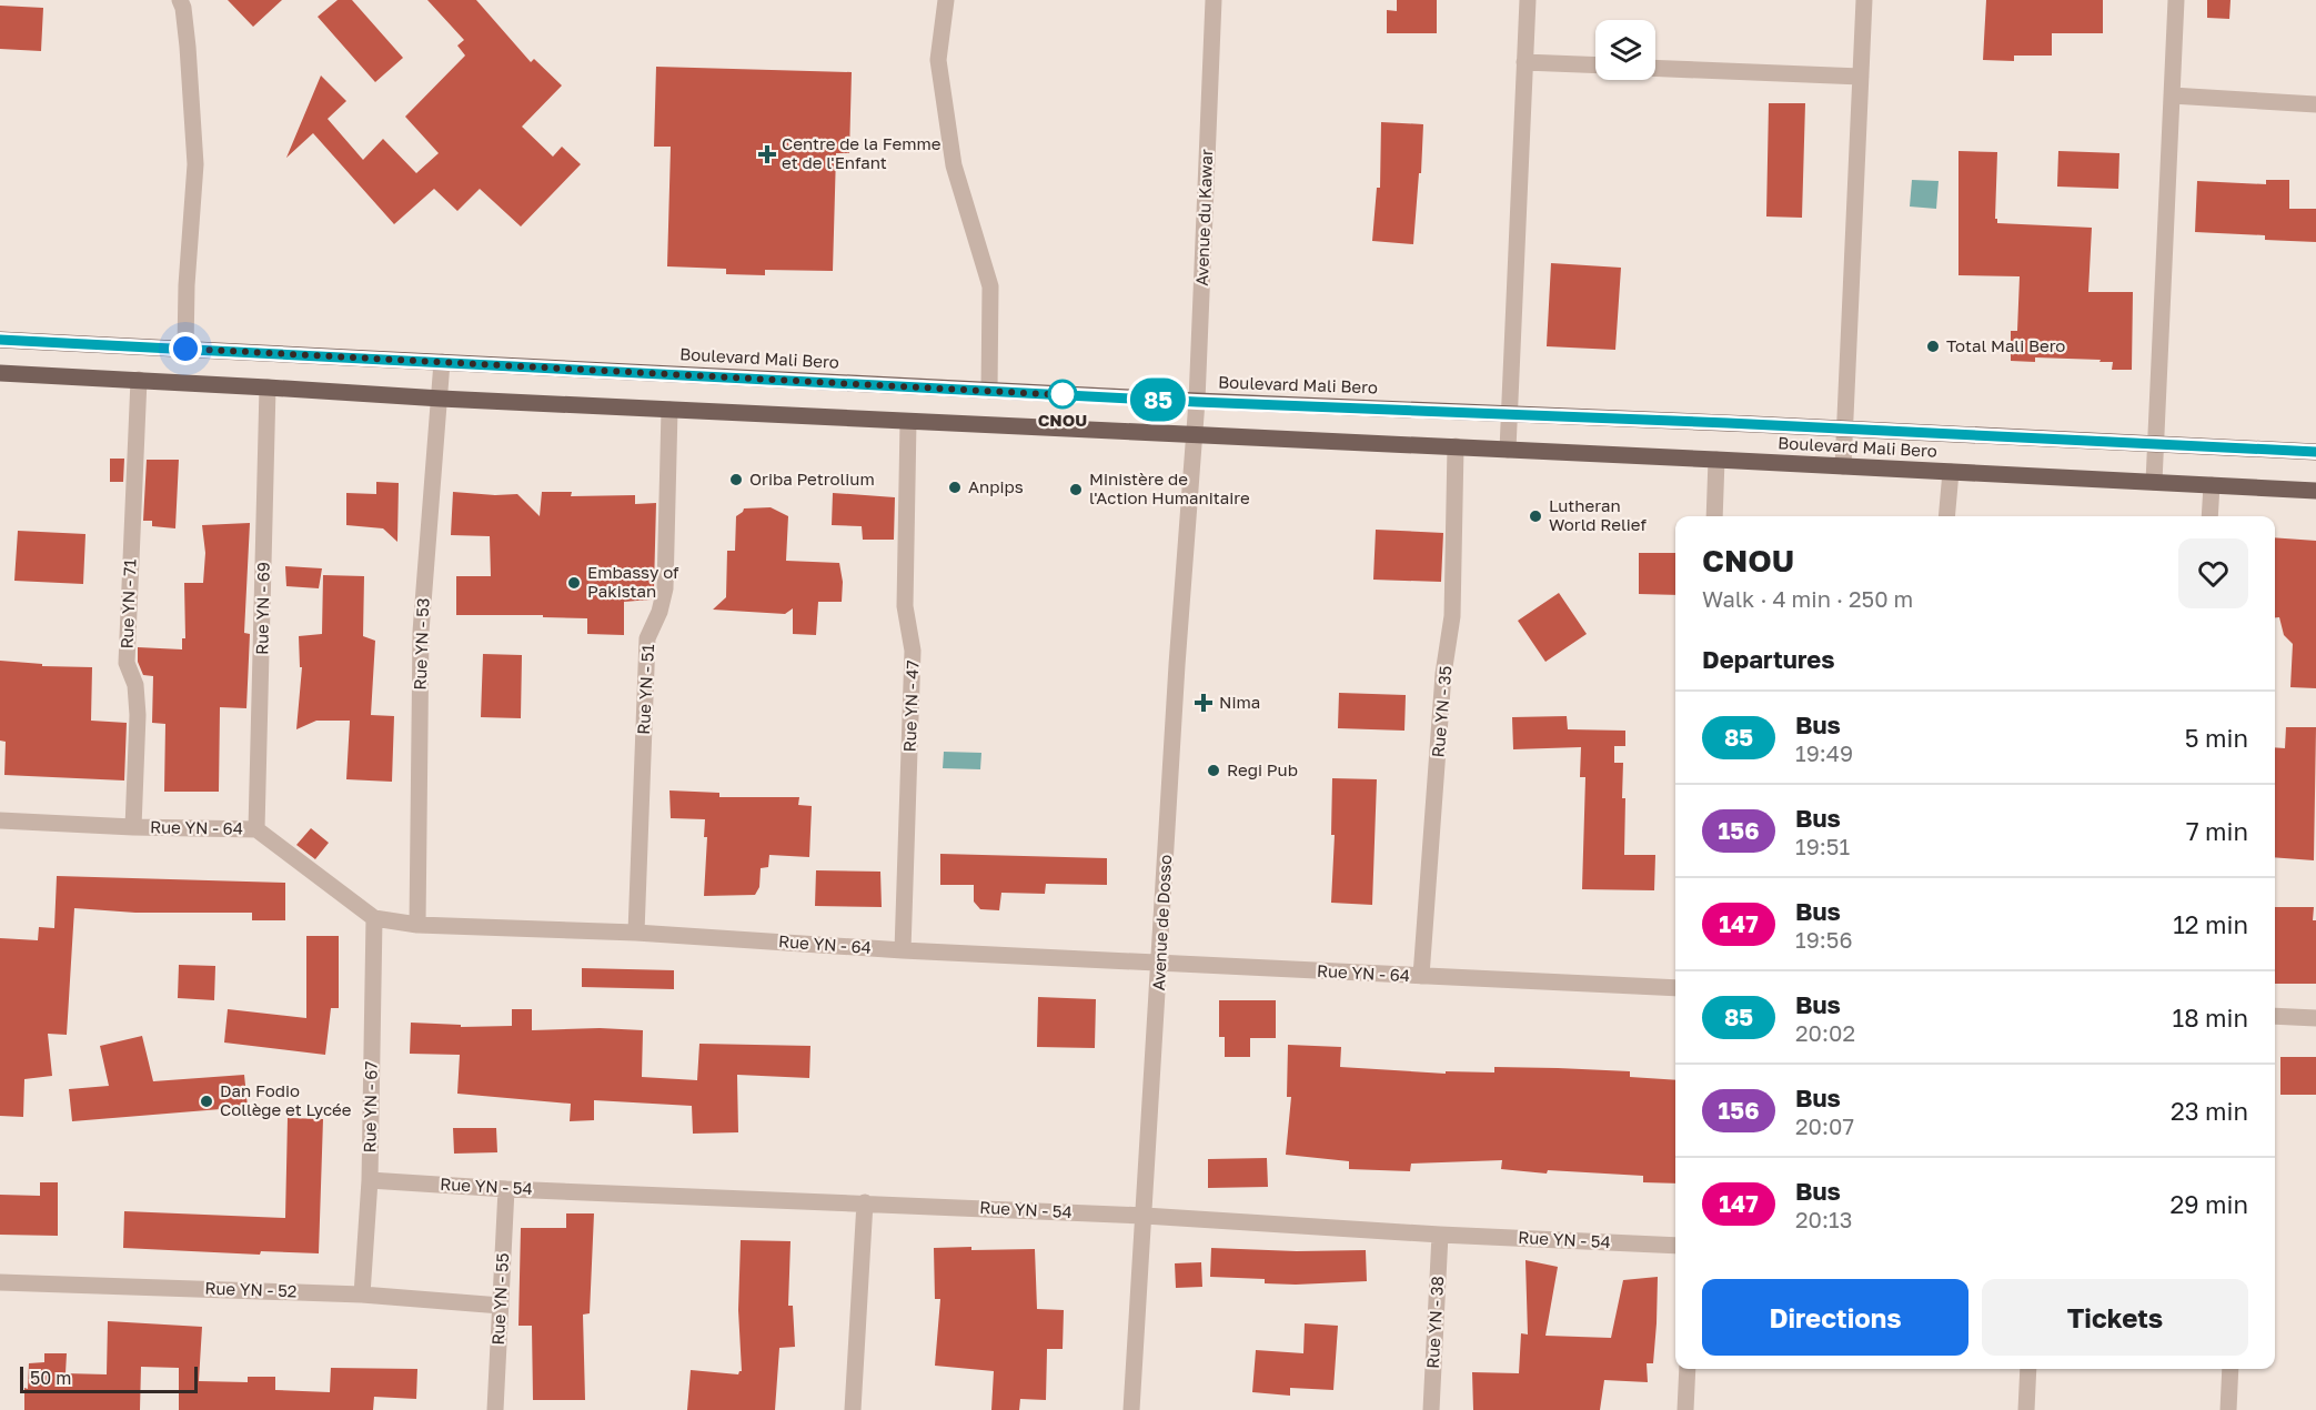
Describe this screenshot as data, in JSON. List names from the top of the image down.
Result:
{
  "streets": {
    "main road": ["Boulevard Mali Bero"],
    "street": [
      "Avenue du Kawar",
      "Rue YN - 71",
      "Rue YN - 69",
      "Rue YN - 53",
      "Rue YN - 51",
      "Rue YN - 47",
      "Rue YN - 35",
      "Rue YN - 64",
      "Avenue de Dosso",
      "Rue YN - 67",
      "Rue YN - 54",
      "Rue YN - 52",
      "Rue YN - 55",
      "Rue YN - 38"
    ]
  },
  "crossings": [
    ["Avenue du Kawar", "Boulevard Mali Bero"],
    ["Avenue du Kawar", "Avenue de Dosso"],
    ["Boulevard Mali Bero", "Rue YN - 71"],
    ["Boulevard Mali Bero", "Rue YN - 69"],
    ["Boulevard Mali Bero", "Rue YN - 53"],
    ["Boulevard Mali Bero", "Rue YN - 51"],
    ["Boulevard Mali Bero", "Rue YN - 47"],
    ["Boulevard Mali Bero", "Rue YN - 35"],
    ["Boulevard Mali Bero", "Avenue de Dosso"],
    ["Rue YN - 71", "Rue YN - 64"],
    ["Rue YN - 69", "Rue YN - 64"],
    ["Rue YN - 53", "Rue YN - 64"],
    ["Rue YN - 51", "Rue YN - 64"],
    ["Rue YN - 47", "Rue YN - 64"],
    ["Rue YN - 35", "Rue YN - 64"],
    ["Rue YN - 64", "Avenue de Dosso"],
    ["Rue YN - 64", "Rue YN - 67"],
    ["Avenue de Dosso", "Rue YN - 54"],
    ["Rue YN - 67", "Rue YN - 54"],
    ["Rue YN - 67", "Rue YN - 52"],
    ["Rue YN - 54", "Rue YN - 55"],
    ["Rue YN - 54", "Rue YN - 38"],
    ["Rue YN - 52", "Rue YN - 55"]
  ],
  "places": {
    "health": ["Centre de la Femme et de l'Enfant", "Nima"],
    "other": [
      "Total Mali Bero",
      "CNOU",
      "Oriba Petrolium",
      "Anpips",
      "Ministère de l'Action Humanitaire",
      "Lutheran World Relief",
      "Embassy of Pakistan",
      "Regi Pub",
      "Dan Fodio Collège et Lycée"
    ]
  },
  "lines": ["bus line 85"],
  "scale_bar": "50 m",
  "page": {
    "on_map": "85",
    "heading": [
      ["CNOU", "Walk · 4 min · 250 m"],
      "Departures"
    ],
    "list": [
      {
        "mark": "85",
        "name": "Bus",
        "note": "19:49",
        "value": "5 min"
      },
      {
        "mark": "156",
        "name": "Bus",
        "note": "19:51",
        "value": "7 min"
      },
      {
        "mark": "147",
        "name": "Bus",
        "note": "19:56",
        "value": "12 min"
      },
      {
        "mark": "85",
        "name": "Bus",
        "note": "20:02",
        "value": "18 min"
      },
      {
        "mark": "156",
        "name": "Bus",
        "note": "20:07",
        "value": "23 min"
      },
      {
        "mark": "147",
        "name": "Bus",
        "note": "20:13",
        "value": "29 min"
      }
    ],
    "buttons": ["Directions", "Tickets"],
    "scale": "50 m"
  }
}
